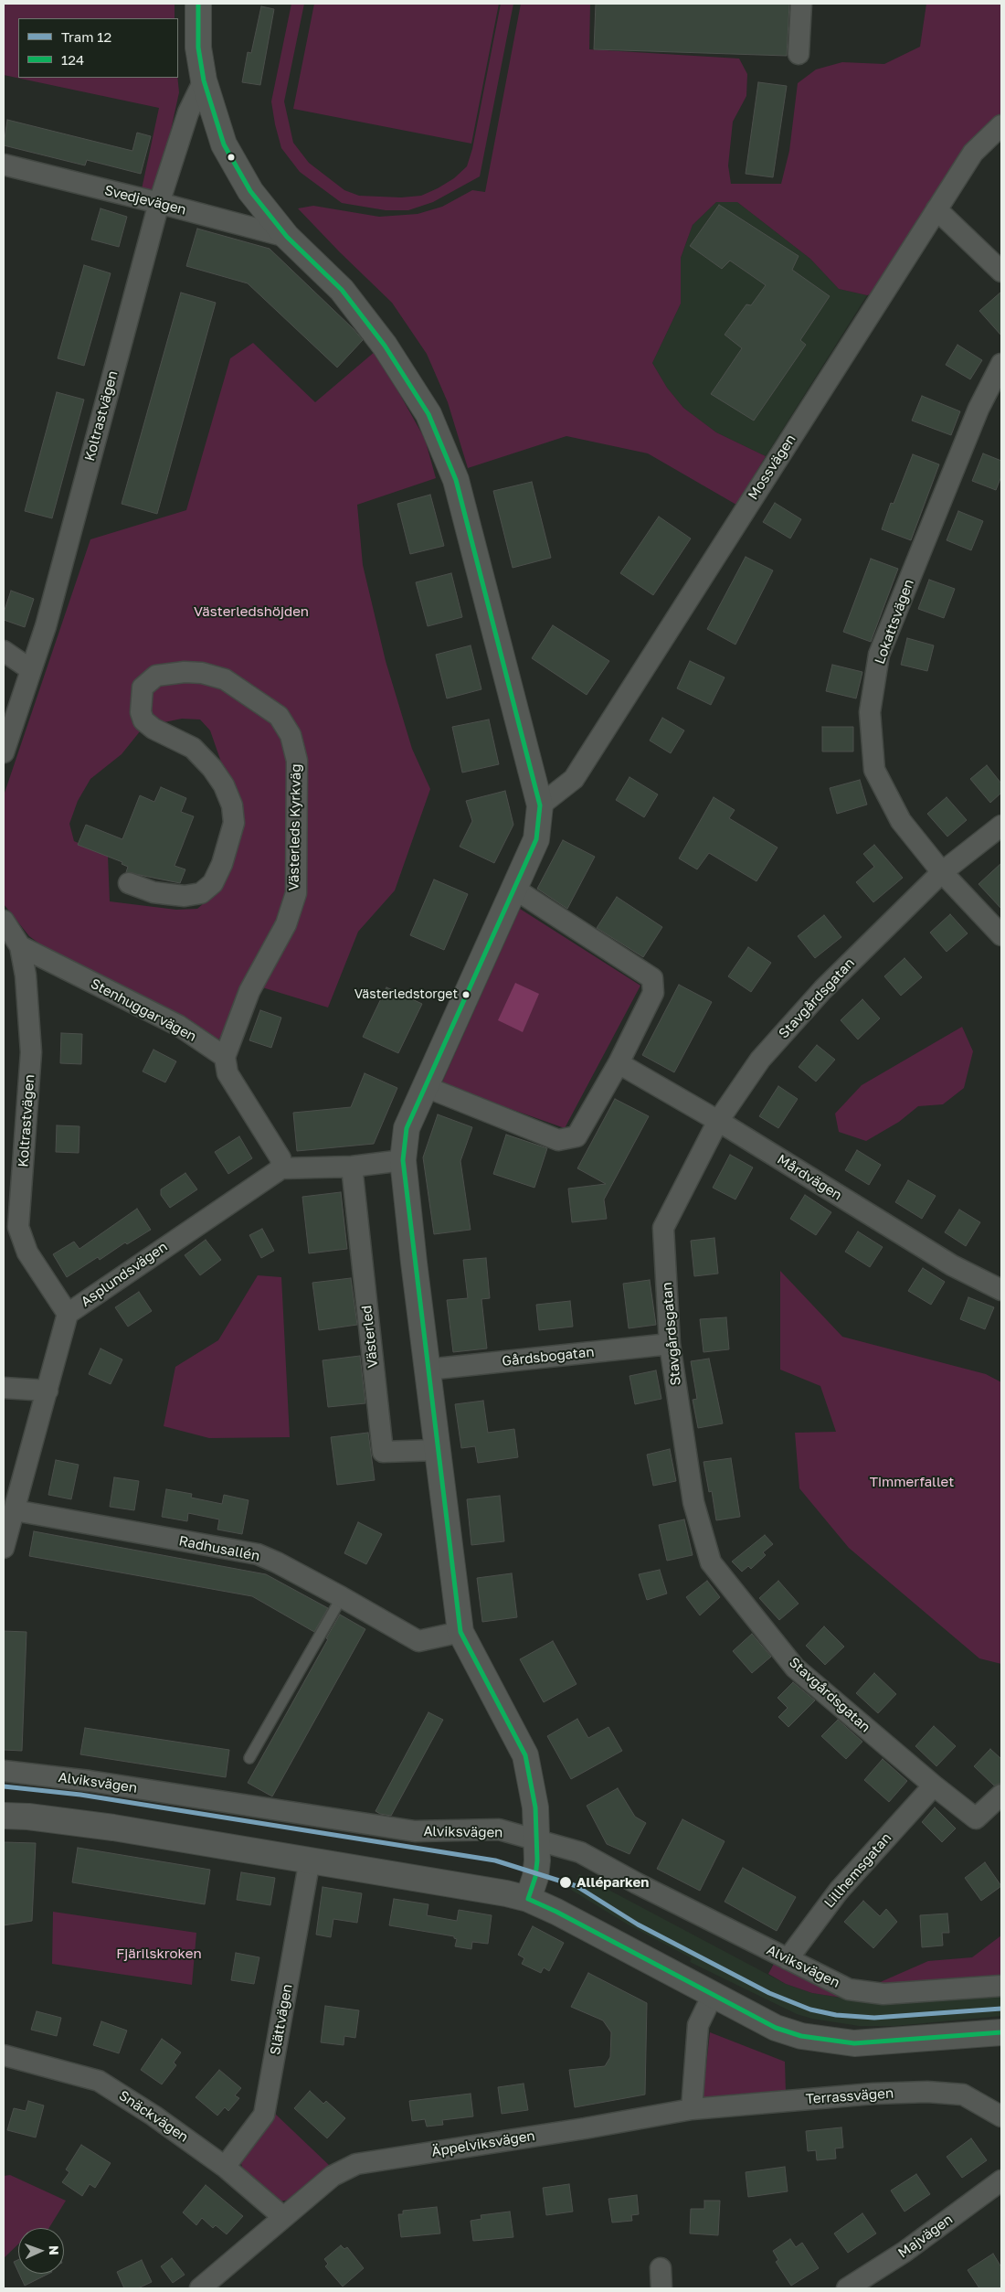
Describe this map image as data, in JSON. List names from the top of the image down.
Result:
{
  "streets": {
    "street": [
      "Svedjevägen",
      "Koltrastvägen",
      "Mossvägen",
      "Lokattsvägen",
      "Västerleds Kyrkväg",
      "Stavgårdsgatan",
      "Stenhuggarvägen",
      "Mårdvägen",
      "Asplundsvägen",
      "Västerled",
      "Gårdsbogatan",
      "Radhusallén",
      "Alviksvägen",
      "Lillhemsgatan",
      "Slättvägen",
      "Terrassvägen",
      "Snäckvägen",
      "Äppelviksvägen",
      "Majvägen"
    ]
  },
  "crossings": [
    ["Svedjevägen", "Koltrastvägen"],
    ["Koltrastvägen", "Stenhuggarvägen"],
    ["Koltrastvägen", "Asplundsvägen"],
    ["Lokattsvägen", "Stavgårdsgatan"],
    ["Västerleds Kyrkväg", "Stenhuggarvägen"],
    ["Stavgårdsgatan", "Mårdvägen"],
    ["Stavgårdsgatan", "Gårdsbogatan"],
    ["Stavgårdsgatan", "Lillhemsgatan"],
    ["Asplundsvägen", "Radhusallén"],
    ["Alviksvägen", "Lillhemsgatan"],
    ["Slättvägen", "Snäckvägen"],
    ["Terrassvägen", "Äppelviksvägen"],
    ["Snäckvägen", "Äppelviksvägen"]
  ],
  "parks": ["Västerledshöjden", "Timmerfallet", "Fjärilskroken"],
  "places": ["Västerledstorget", "Alléparken"],
  "lines": ["transit line 124", "tram line 12"],
  "legend": ["Tram 12", "124"],
  "north": "right"
}
